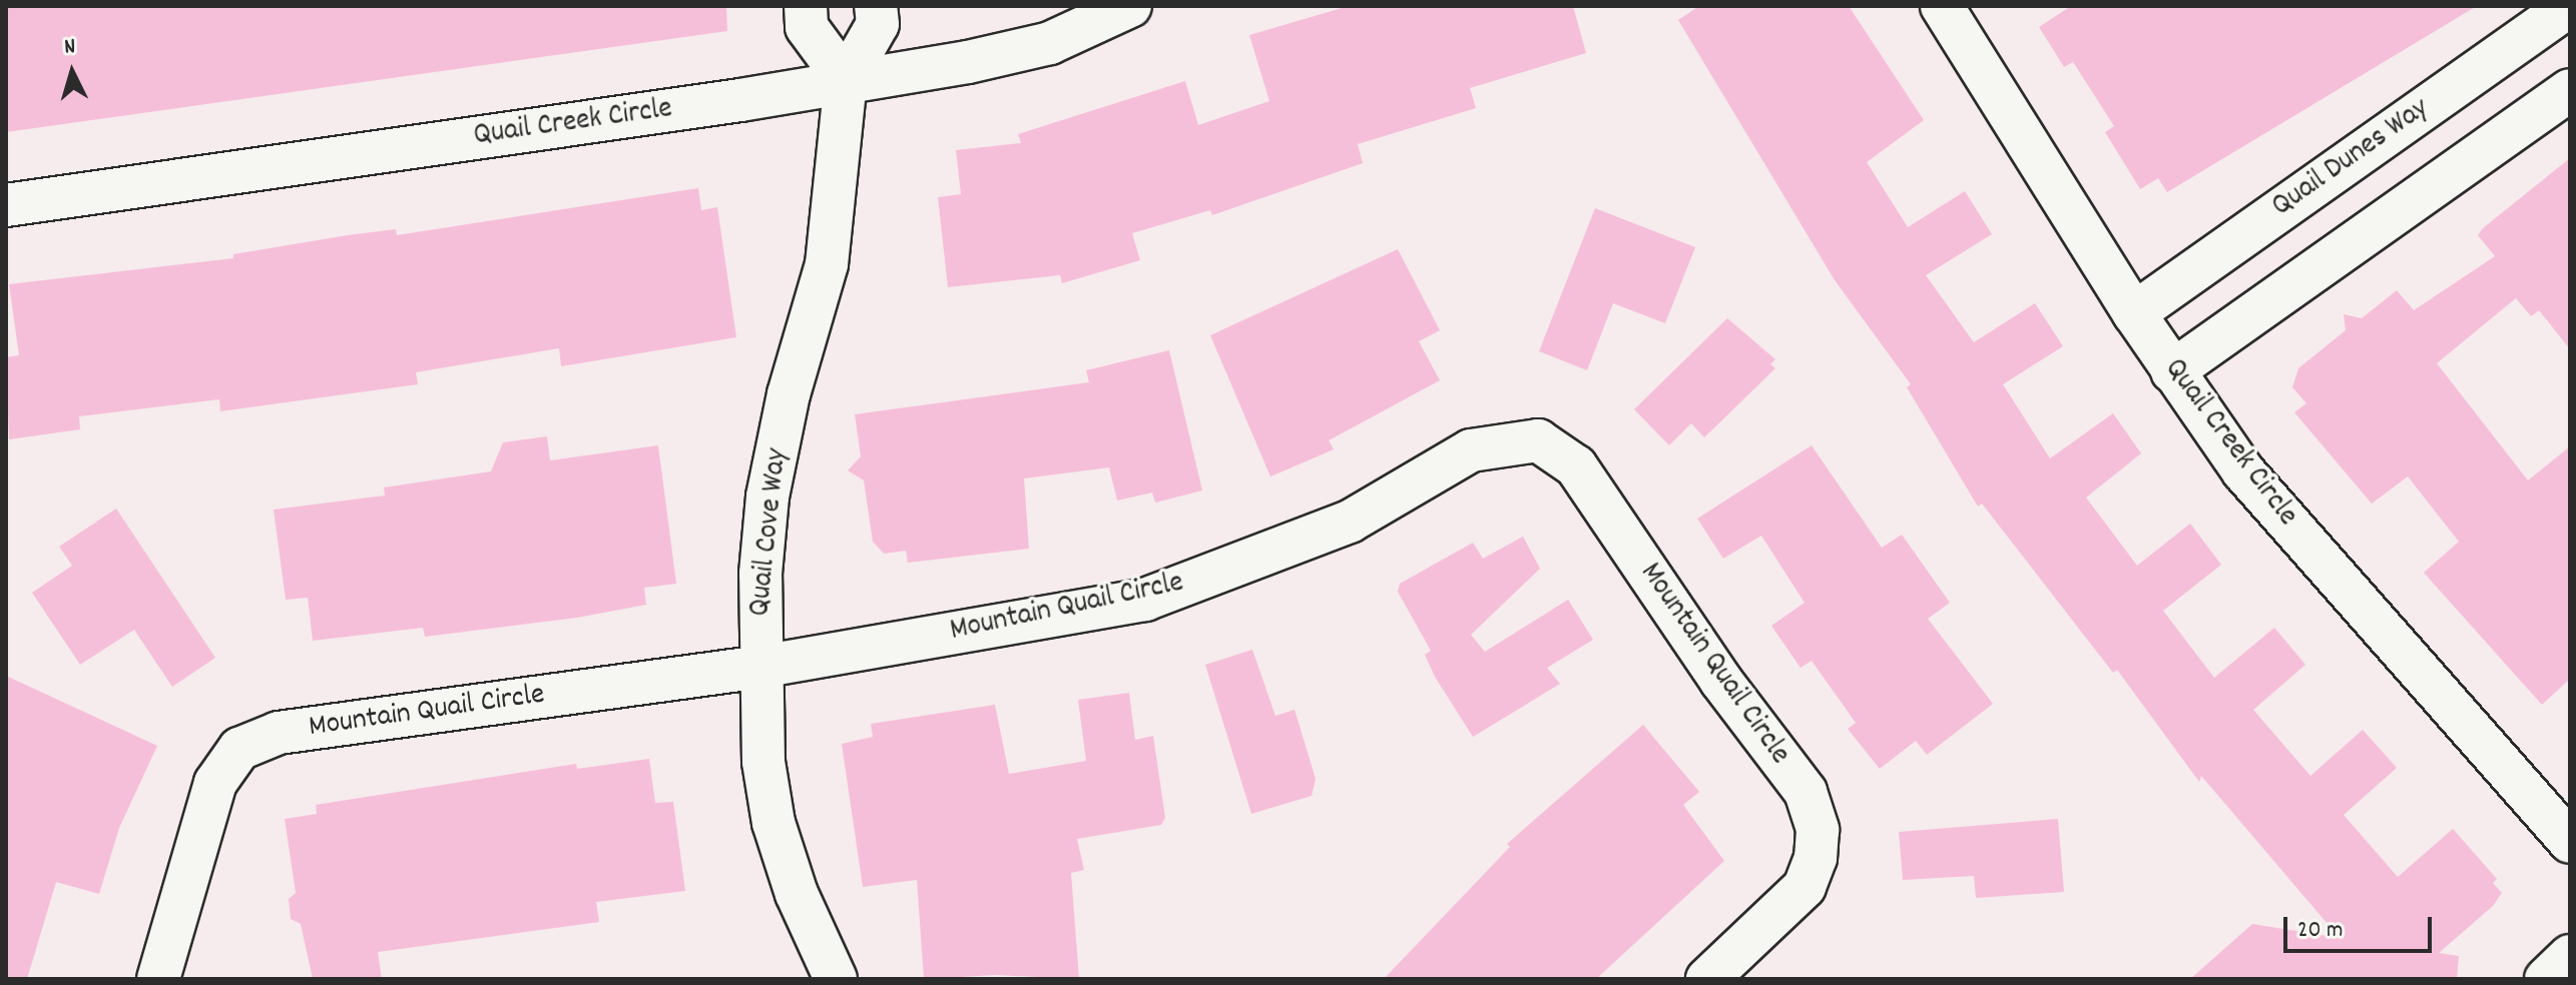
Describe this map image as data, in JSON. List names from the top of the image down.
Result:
{
  "streets": {
    "street": [
      "Quail Creek Circle",
      "Quail Dunes Way",
      "Quail Cove Way",
      "Mountain Quail Circle"
    ]
  },
  "crossings": [
    ["Quail Creek Circle", "Quail Dunes Way"],
    ["Quail Creek Circle", "Quail Cove Way"],
    ["Quail Cove Way", "Mountain Quail Circle"]
  ],
  "scale_bar": "20 m",
  "north": "top"
}
